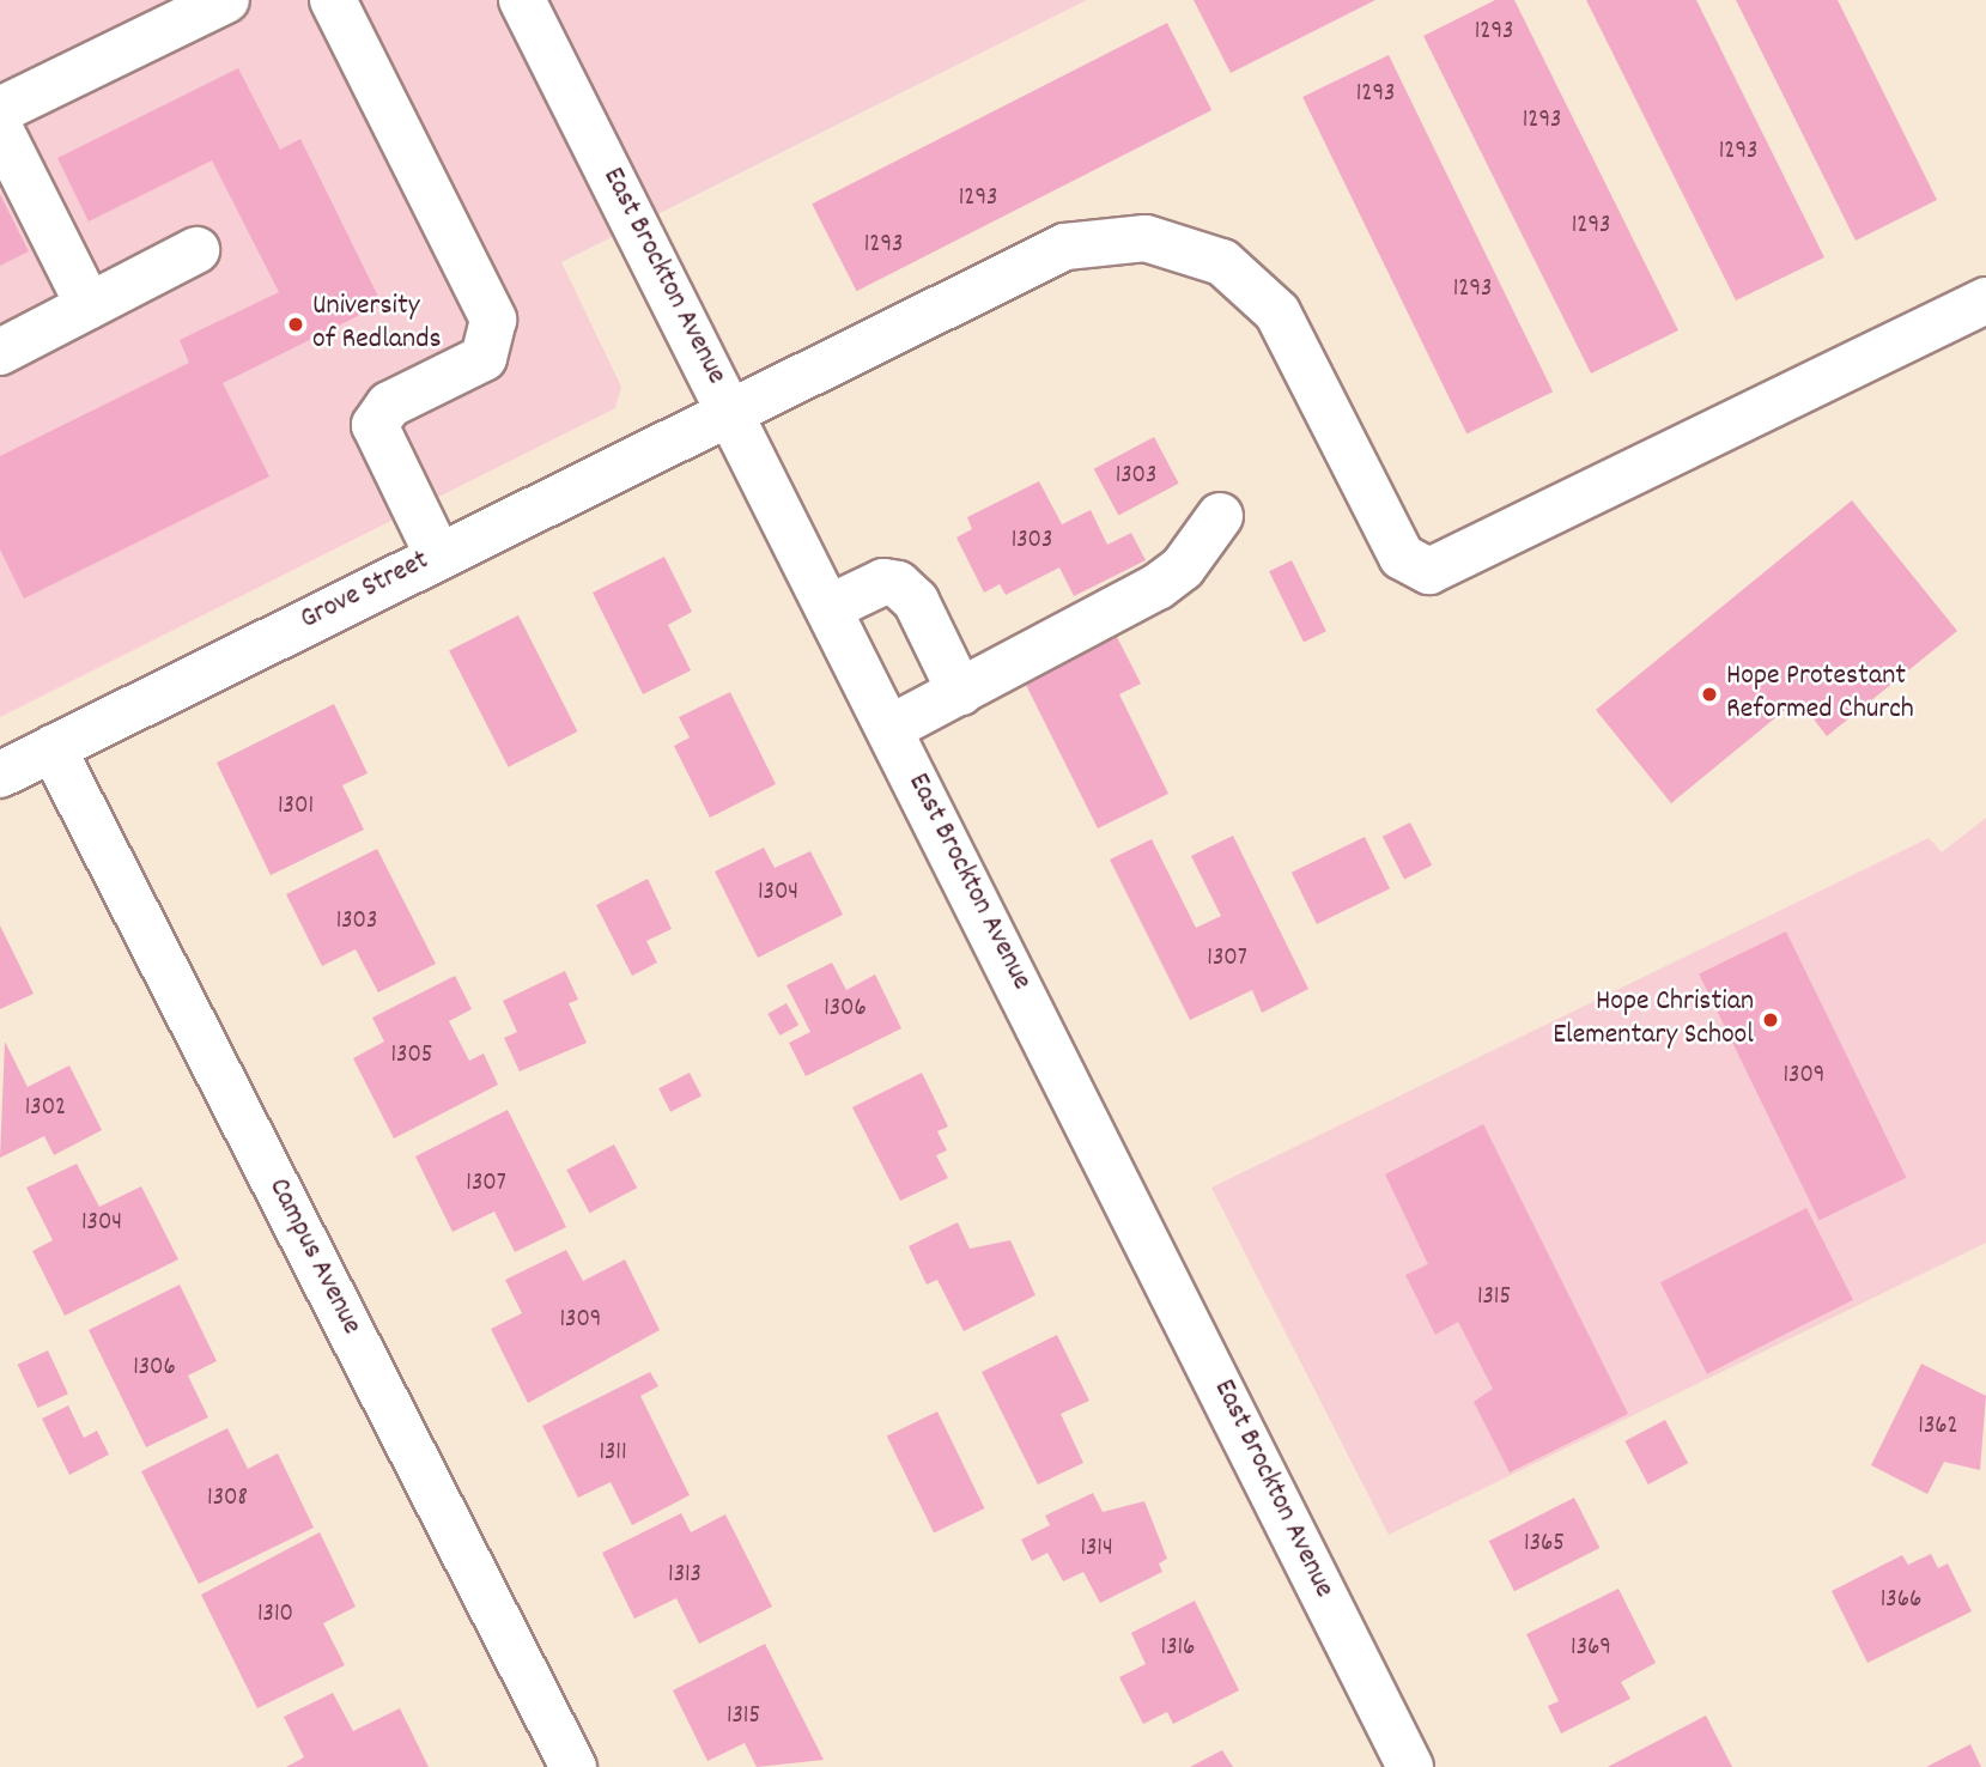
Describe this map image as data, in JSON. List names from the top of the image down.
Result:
{
  "streets": {
    "street": ["East Brockton Avenue", "Grove Street", "Campus Avenue"]
  },
  "crossings": [
    ["East Brockton Avenue", "Grove Street"],
    ["Grove Street", "Campus Avenue"]
  ],
  "places": ["University of Redlands", "Hope Protestant Reformed Church", "Hope Christian Elementary School"],
  "house_numbers": [
    "1293",
    "1293",
    "1293",
    "1293",
    "1293",
    "1293",
    "1293",
    "1293",
    "1303",
    "1303",
    "1301",
    "1304",
    "1303",
    "1307",
    "1306",
    "1305",
    "1309",
    "1302",
    "1307",
    "1304",
    "1315",
    "1309",
    "1306",
    "1362",
    "1311",
    "1308",
    "1365",
    "1314",
    "1313",
    "1366",
    "1310",
    "1316",
    "1369",
    "1315"
  ]
}
